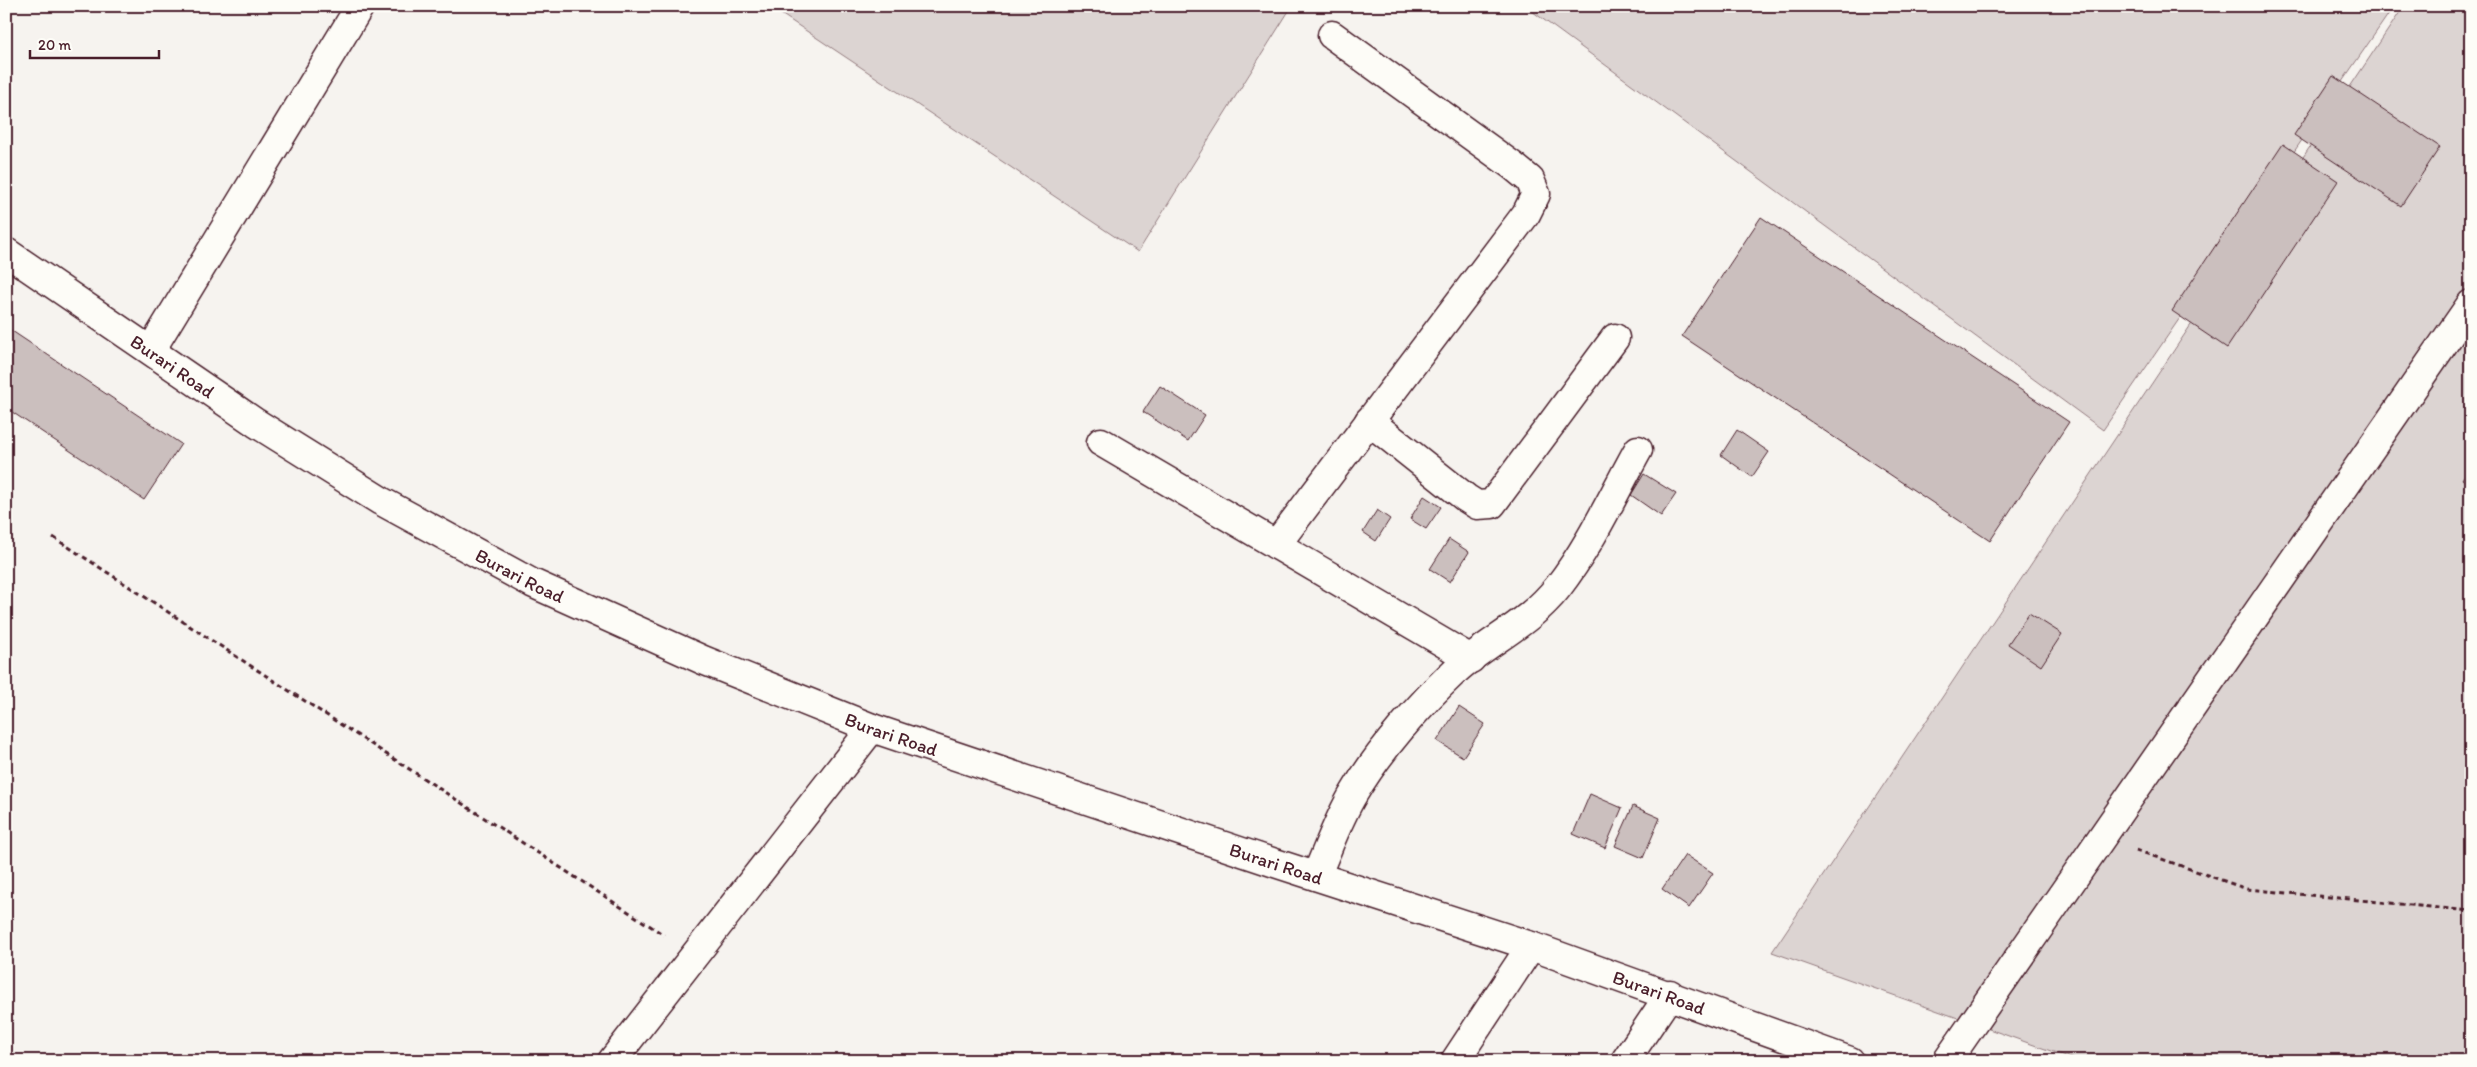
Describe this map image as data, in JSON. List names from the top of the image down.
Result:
{
  "streets": {
    "street": ["Burari Road"]
  },
  "scale_bar": "20 m"
}
